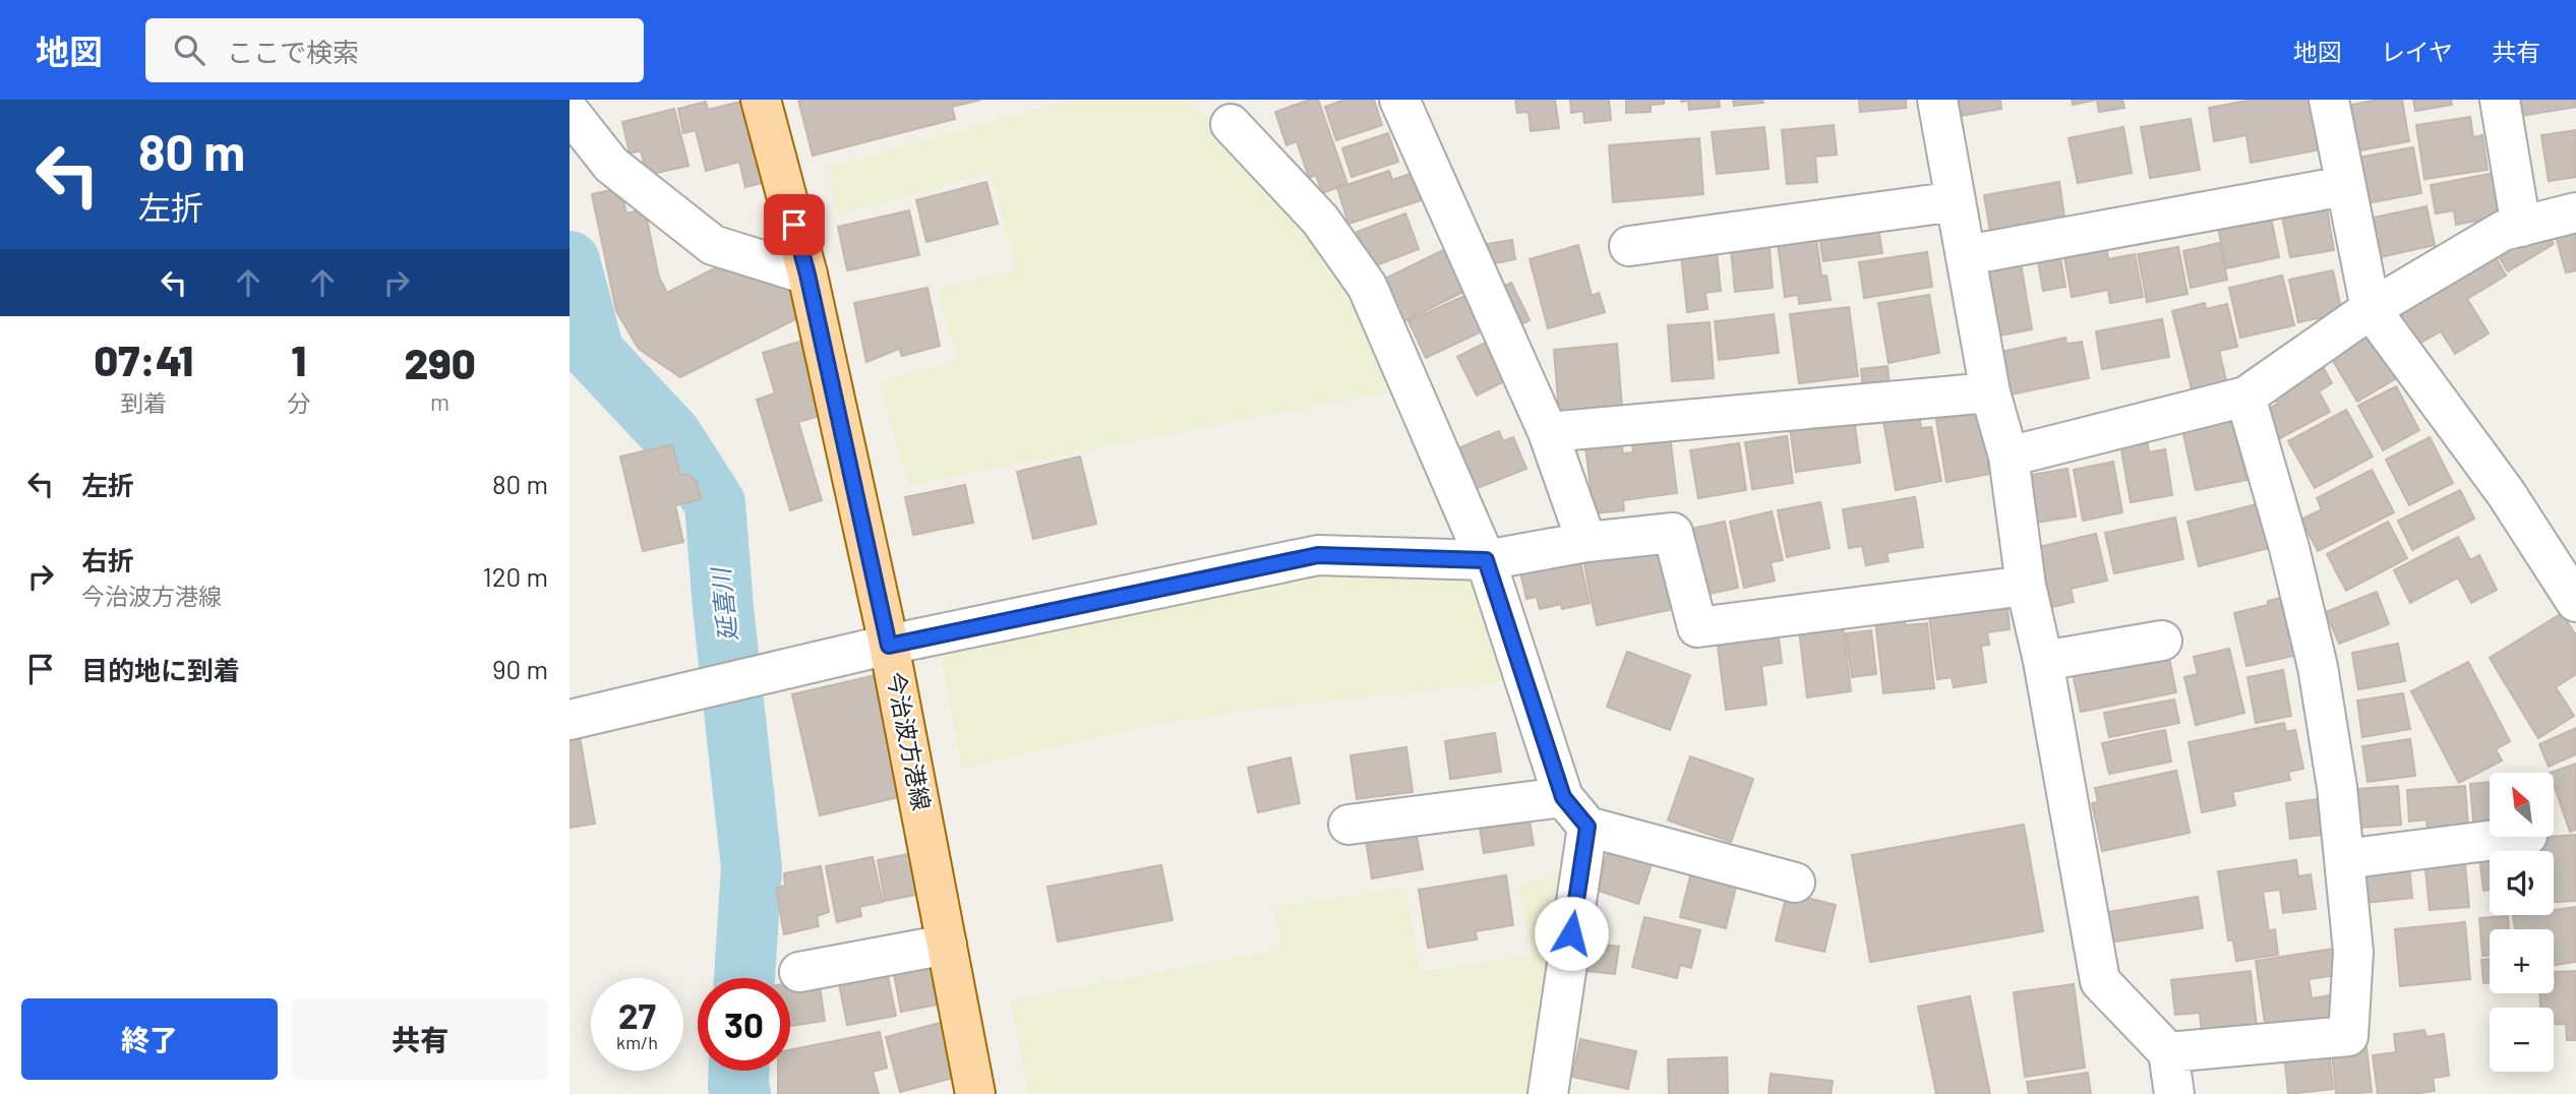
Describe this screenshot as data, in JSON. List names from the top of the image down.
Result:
{
  "streets": {
    "main road": ["今治波方港線"]
  },
  "water": ["延喜川"],
  "north": "top left",
  "page": {
    "header": "地図",
    "search": "ここで検索",
    "nav": ["地図", "レイヤ", "共有"],
    "turn": ["80 m", "左折"],
    "eta": [
      "07:41",
      "到着",
      "1",
      "分",
      "290",
      "m"
    ],
    "list": [
      {
        "name": "左折",
        "value": "80 m"
      },
      {
        "name": "右折",
        "note": "今治波方港線",
        "value": "120 m"
      },
      {
        "name": "目的地に到着",
        "value": "90 m"
      }
    ],
    "map_buttons": ["+", "−"],
    "speed": "27 km/h",
    "limit": "30",
    "buttons": ["終了", "共有"]
  }
}
